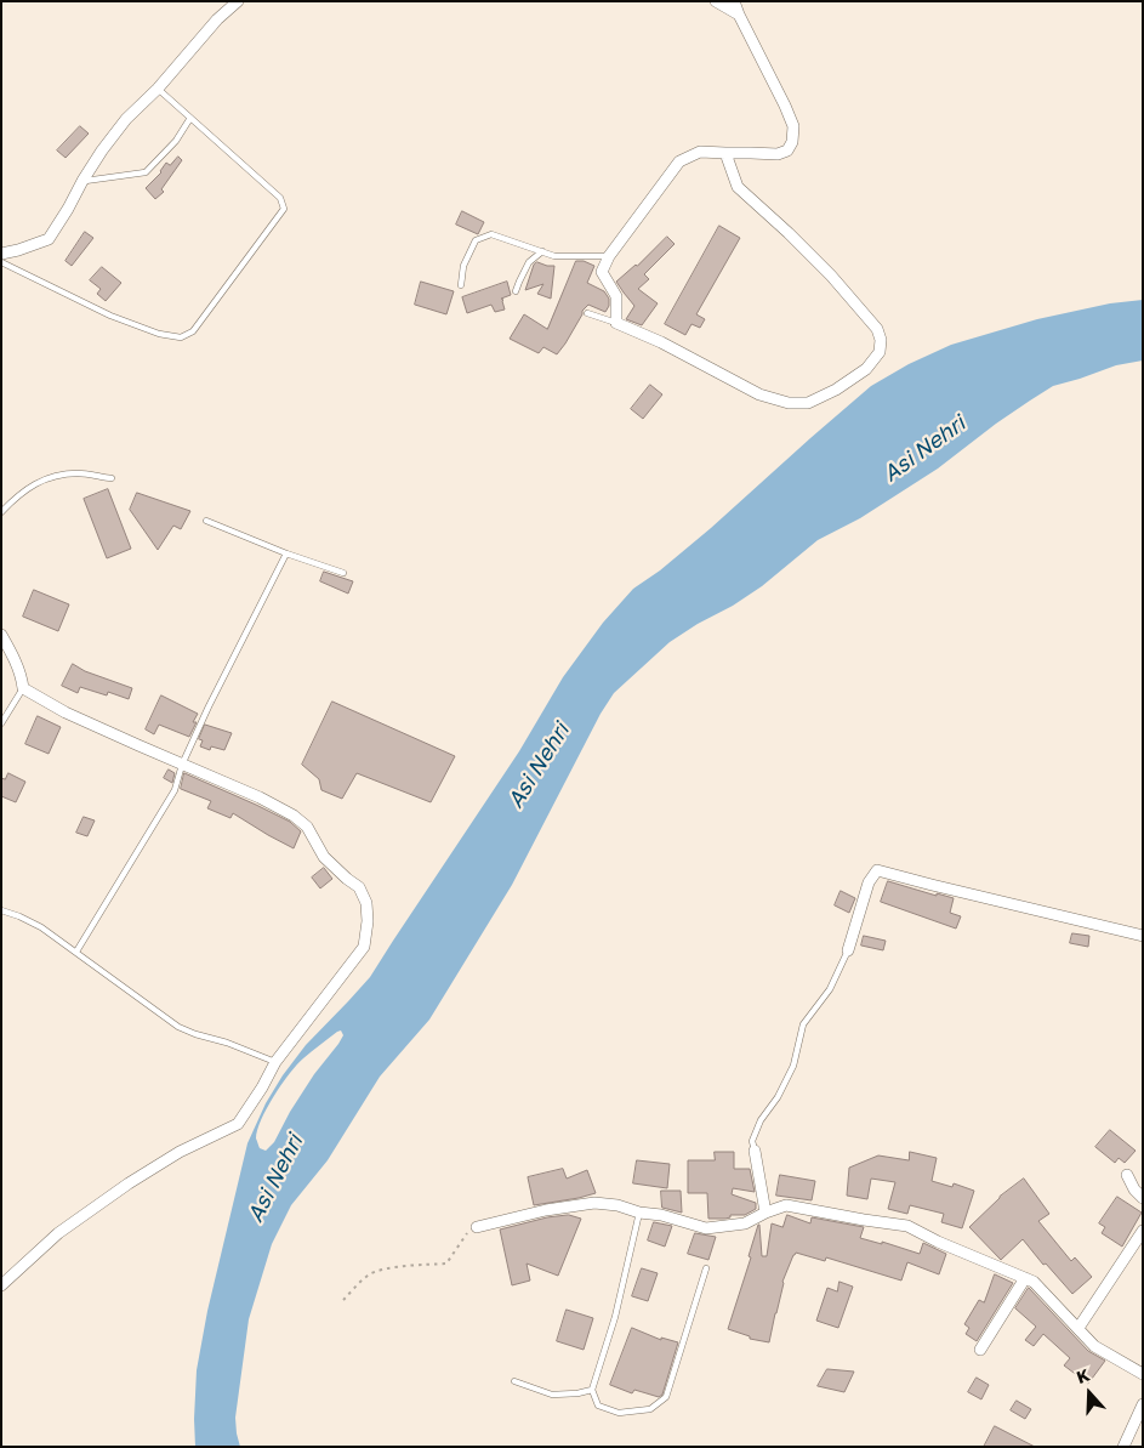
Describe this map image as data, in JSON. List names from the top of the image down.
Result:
{
  "water": ["Asi Nehri"],
  "north": "top"
}
